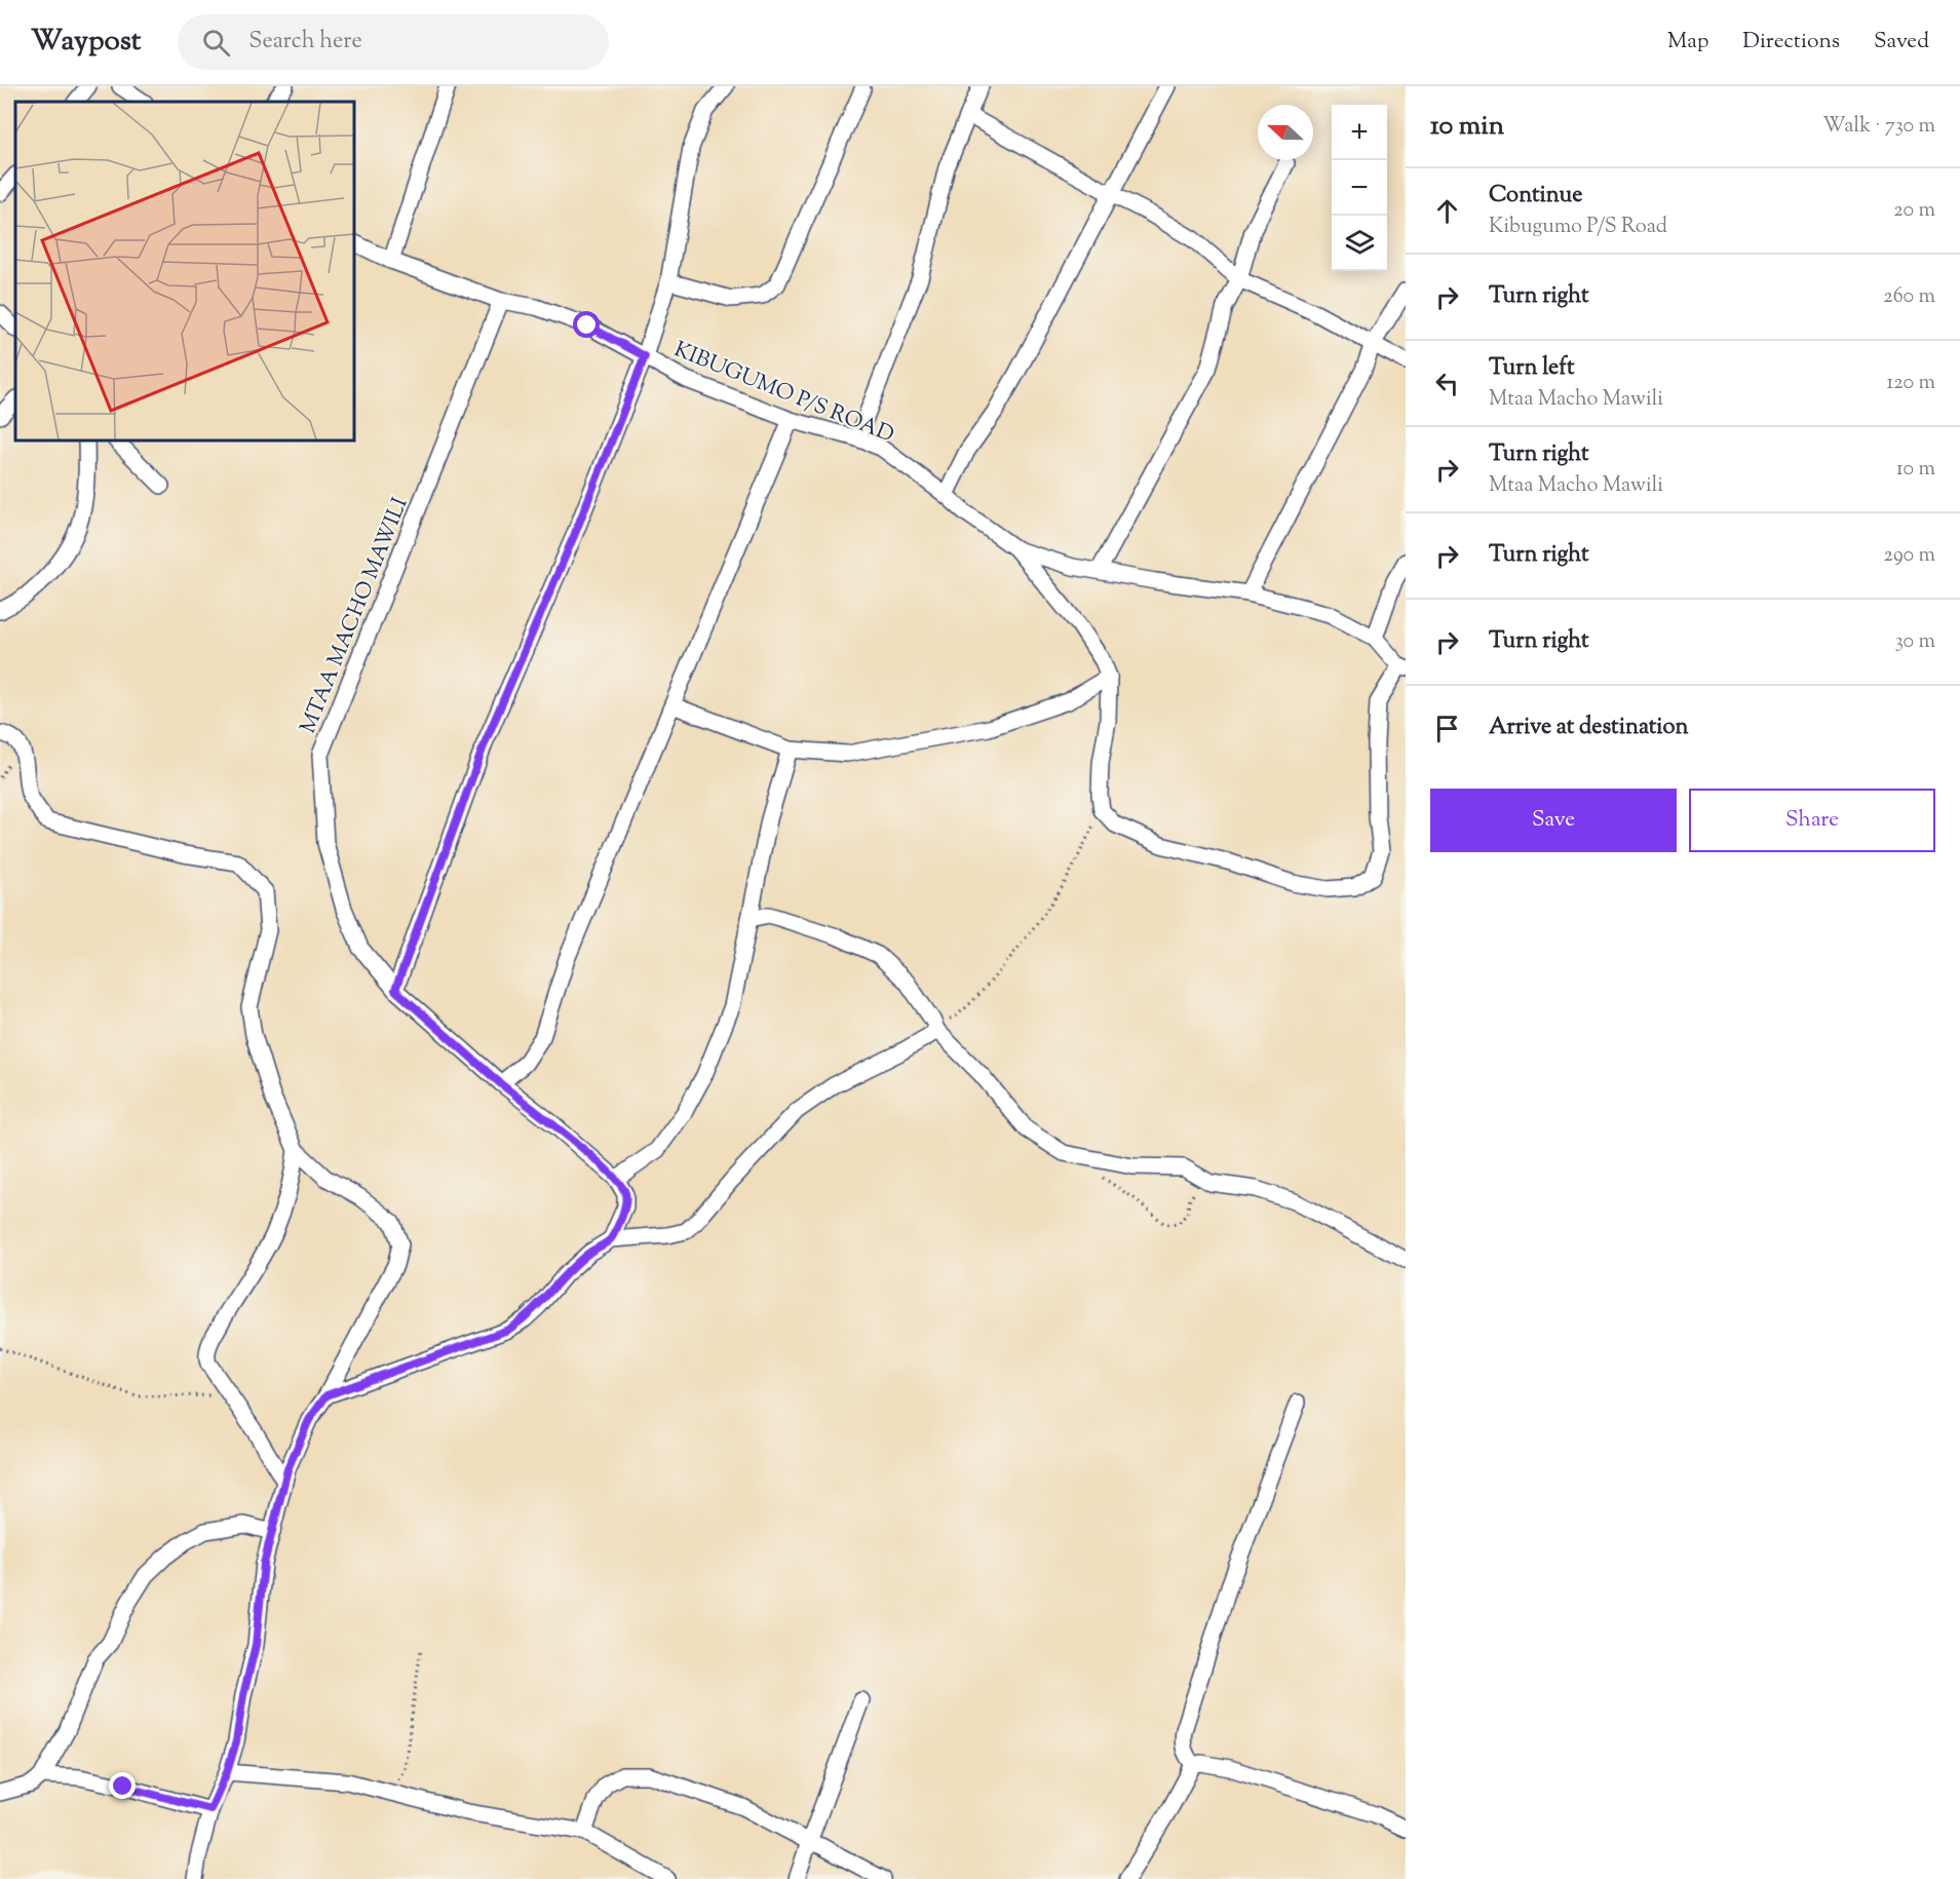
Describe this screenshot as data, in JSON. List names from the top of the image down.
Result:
{
  "streets": {
    "street": ["KIBUGUMO P/S ROAD", "MTAA MACHO MAWILI"]
  },
  "crossings": [
    ["KIBUGUMO P/S ROAD", "MTAA MACHO MAWILI"]
  ],
  "north": "left",
  "page": {
    "header": "Waypost",
    "search": "Search here",
    "nav": ["Map", "Directions", "Saved"],
    "heading": ["10 min", "Walk · 730 m"],
    "map_buttons": ["+", "−"],
    "list": [
      ["Continue", "Kibugumo P/S Road", "20 m"],
      ["Turn right", "260 m"],
      ["Turn left", "Mtaa Macho Mawili", "120 m"],
      ["Turn right", "Mtaa Macho Mawili", "10 m"],
      ["Turn right", "290 m"],
      ["Turn right", "30 m"],
      "Arrive at destination"
    ],
    "buttons": ["Save", "Share"]
  }
}
